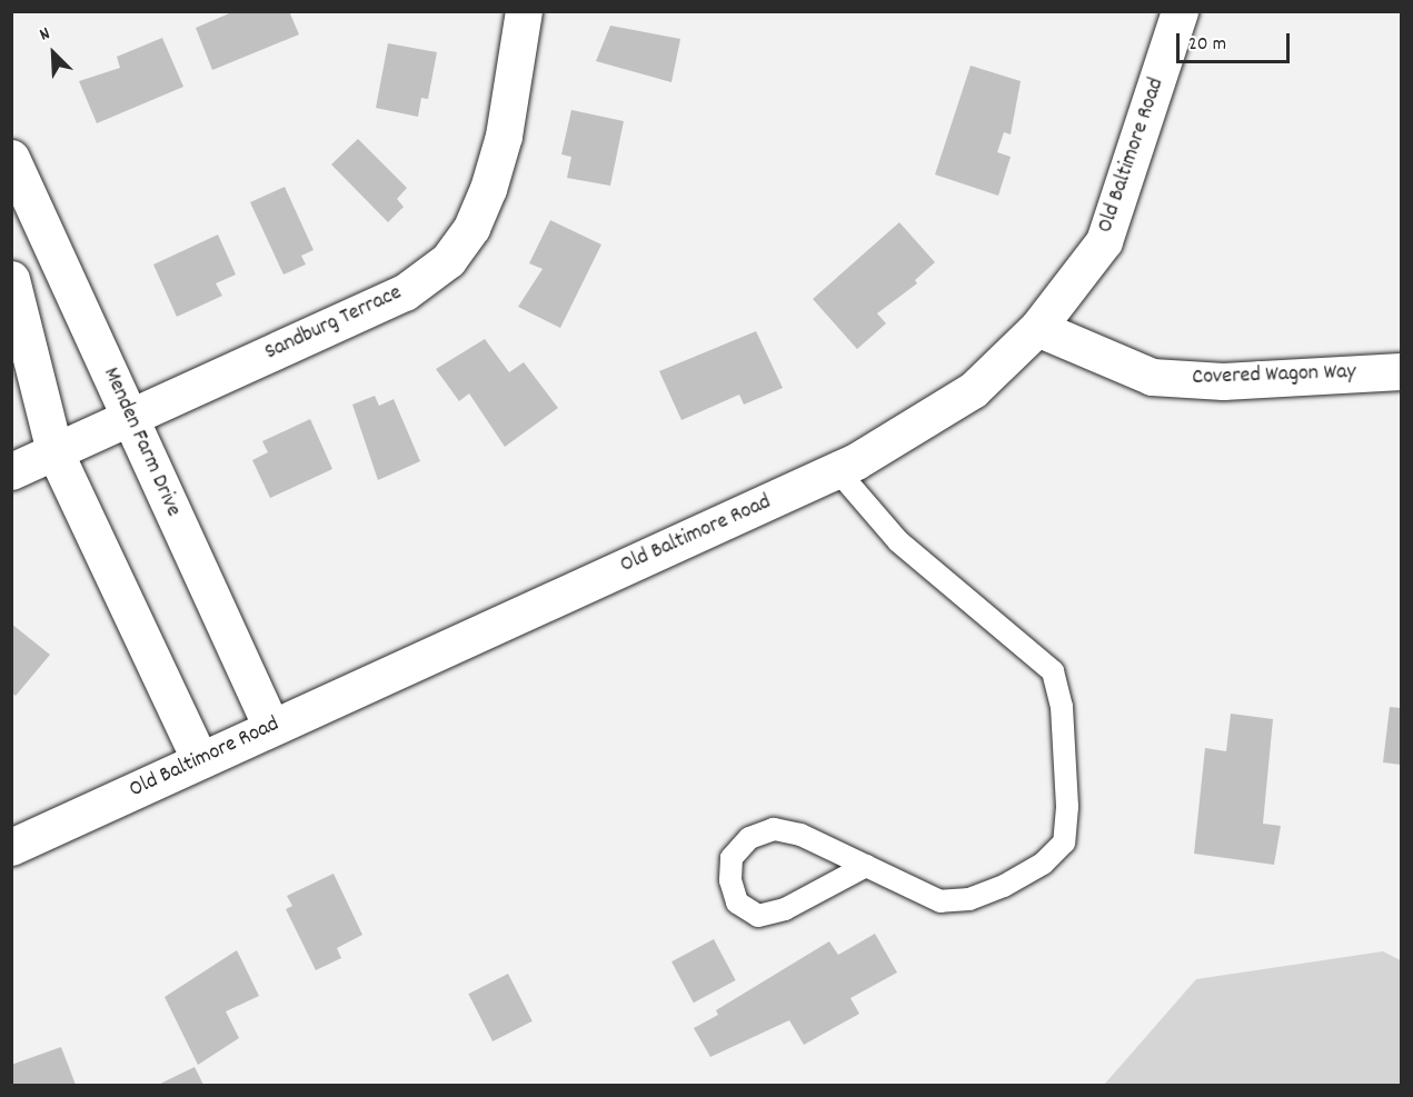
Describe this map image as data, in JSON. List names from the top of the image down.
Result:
{
  "streets": {
    "street": [
      "Old Baltimore Road",
      "Sandburg Terrace",
      "Covered Wagon Way",
      "Menden Farm Drive"
    ]
  },
  "crossings": [
    ["Old Baltimore Road", "Covered Wagon Way"],
    ["Old Baltimore Road", "Menden Farm Drive"],
    ["Sandburg Terrace", "Menden Farm Drive"]
  ],
  "scale_bar": "20 m",
  "north": "top left"
}
